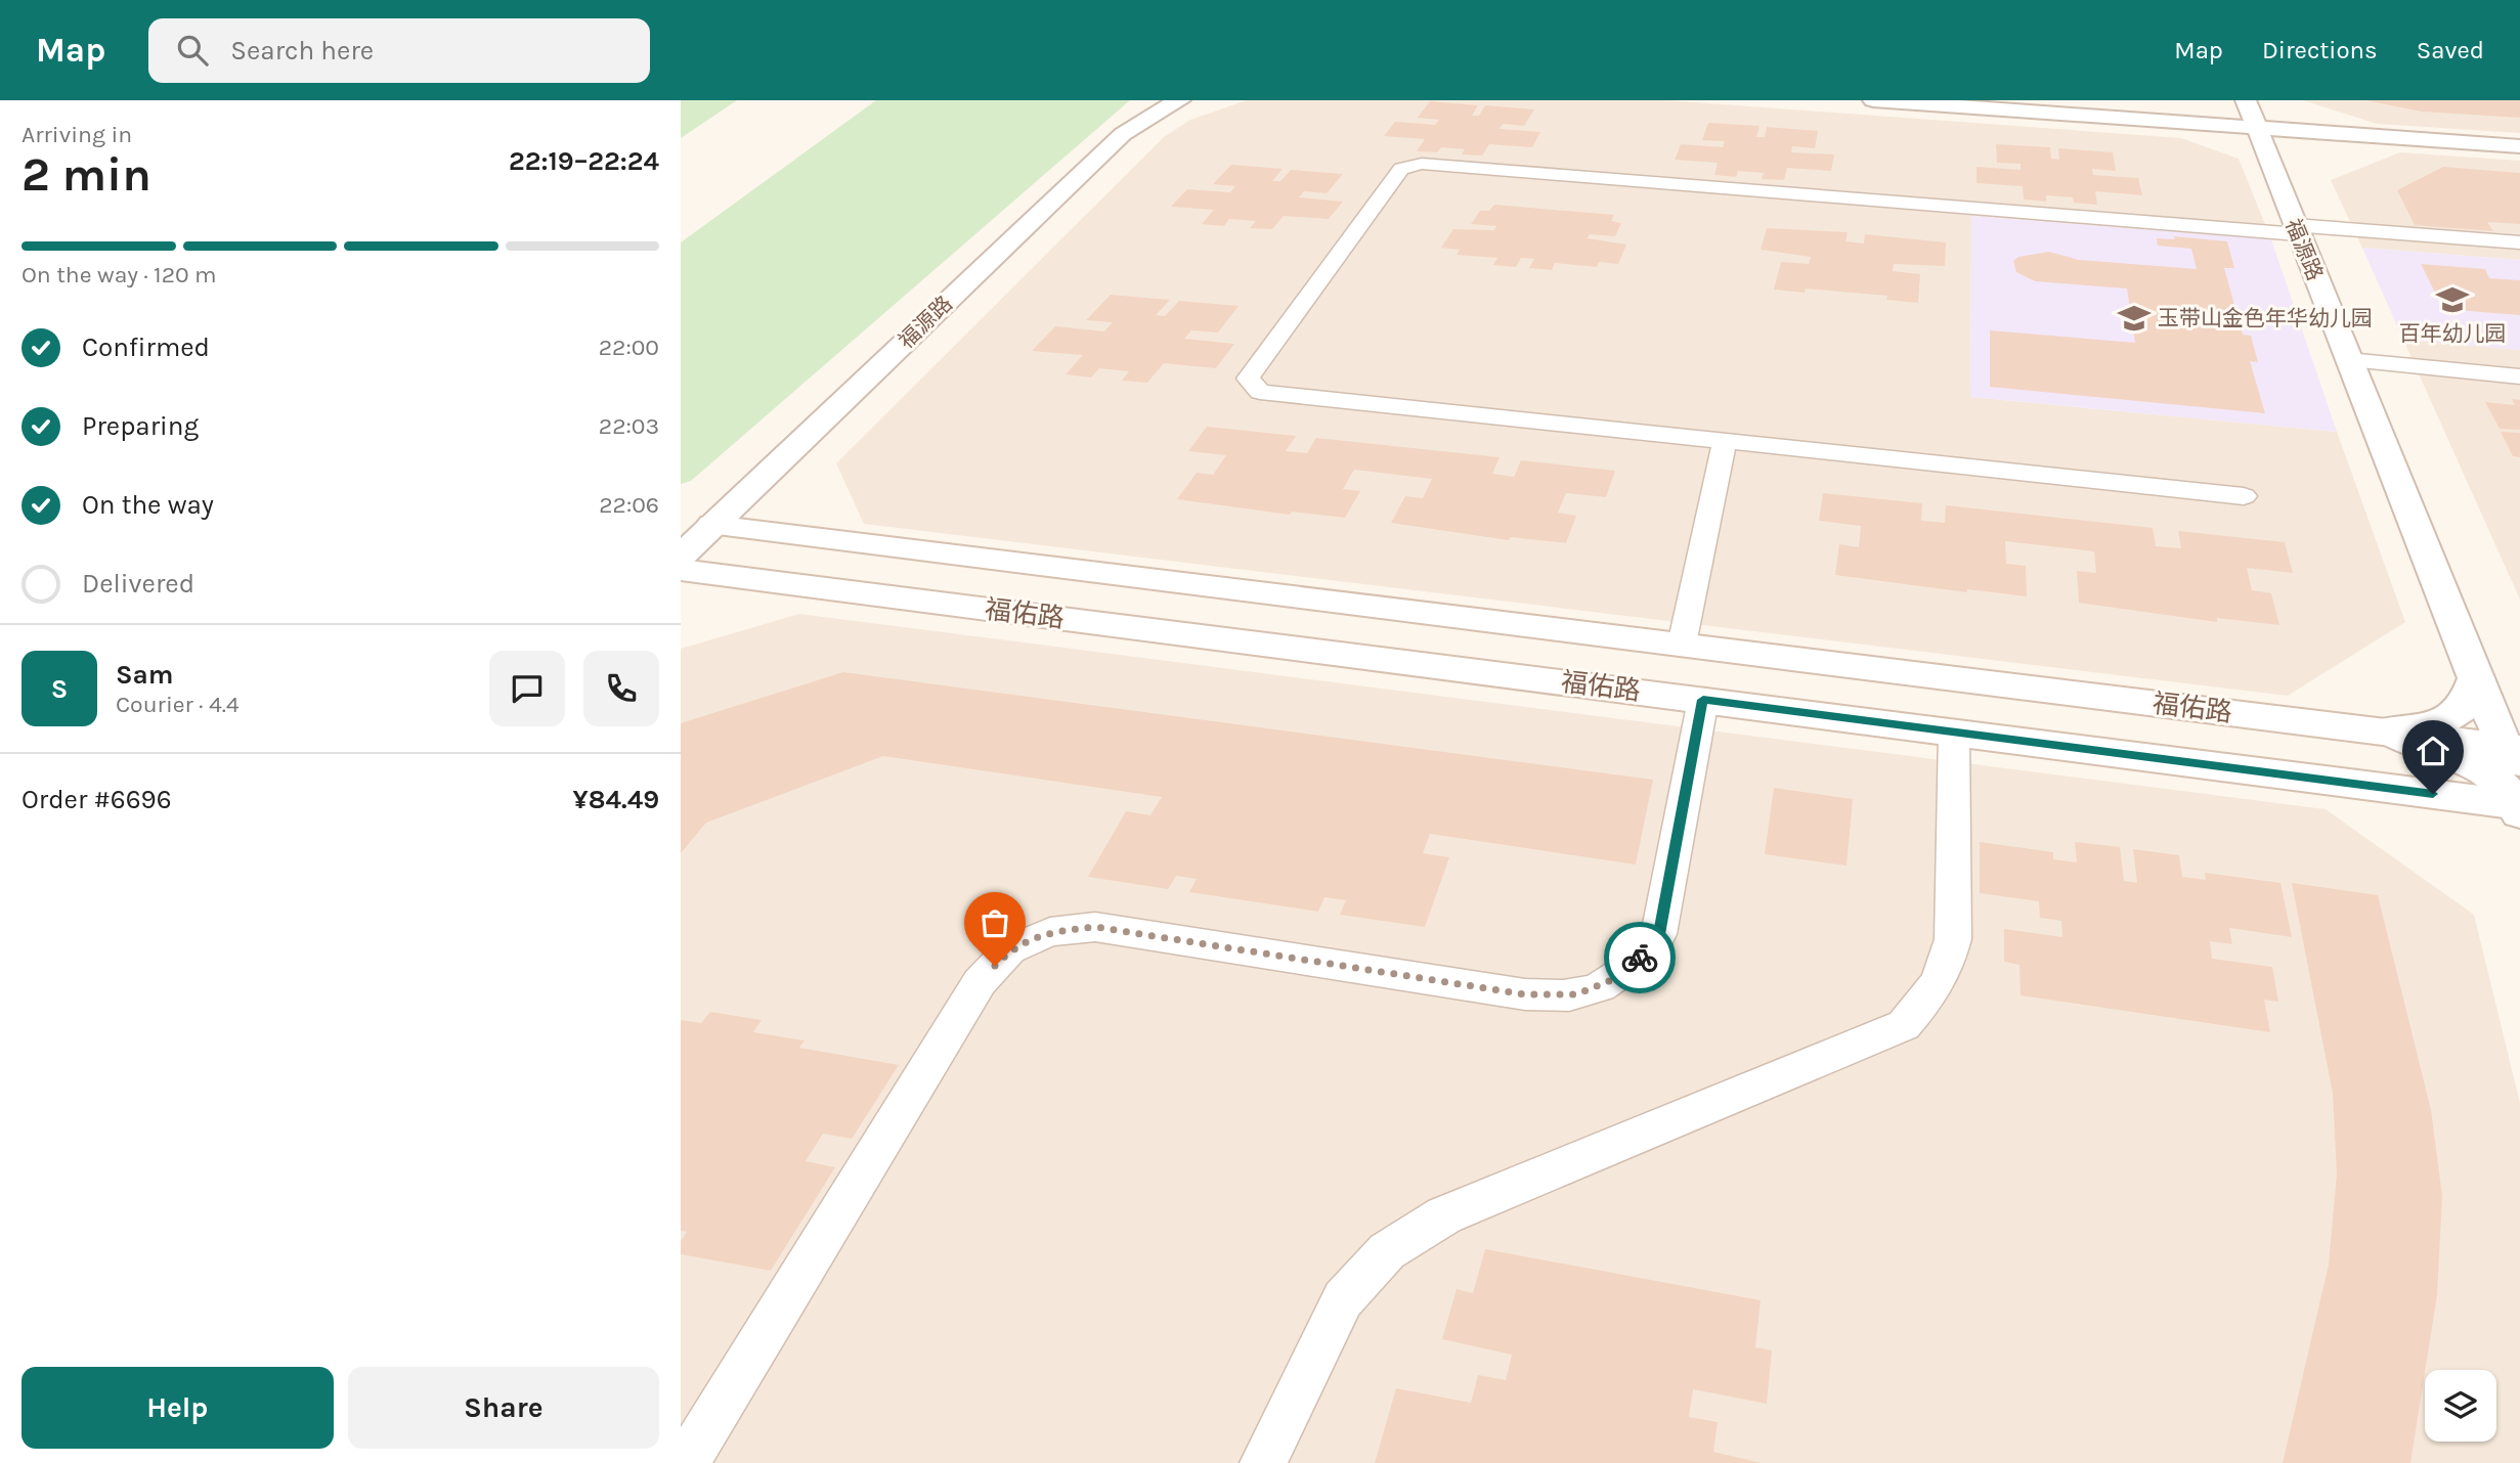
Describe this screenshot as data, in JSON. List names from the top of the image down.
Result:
{
  "streets": {
    "street": ["福源路", "福佑路"]
  },
  "crossings": [
    ["福源路", "福佑路"]
  ],
  "places": {
    "school or university": ["百年幼儿园", "玉带山金色年华幼儿园"]
  },
  "page": {
    "header": "Map",
    "search": "Search here",
    "nav": ["Map", "Directions", "Saved"],
    "heading": ["2 min", "Arriving in", "22:19–22:24"],
    "panel": [
      "Sam",
      "Courier · 4.4",
      "Order #6696",
      "¥84.49"
    ],
    "bar": "On the way · 120 m",
    "list": [
      ["Confirmed", "22:00"],
      ["Preparing", "22:03"],
      ["On the way", "22:06"],
      "Delivered"
    ],
    "round": "S",
    "buttons": ["Help", "Share"]
  }
}
